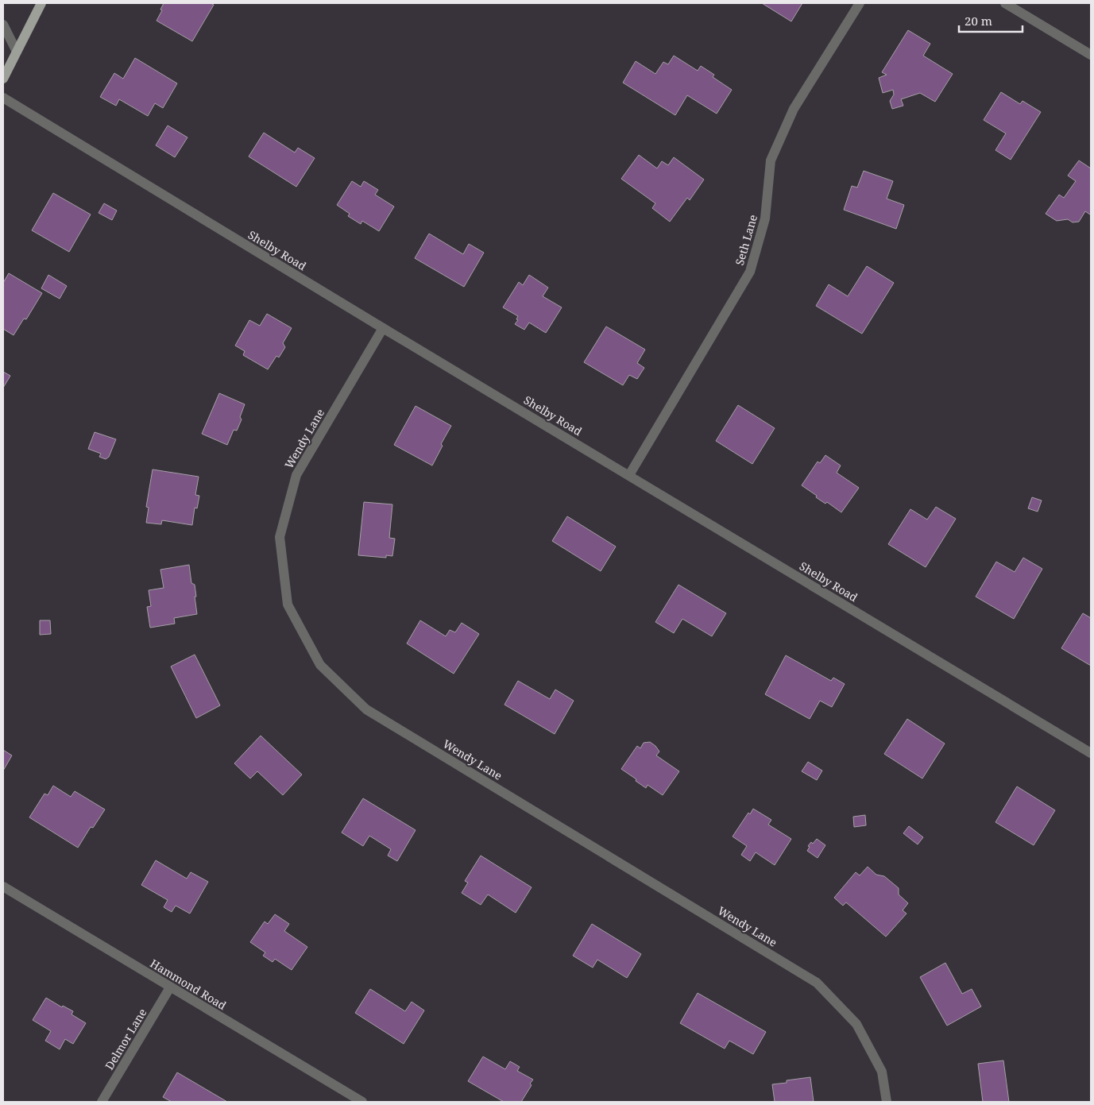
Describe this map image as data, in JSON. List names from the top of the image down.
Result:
{
  "streets": {
    "street": [
      "Seth Lane",
      "Shelby Road",
      "Wendy Lane",
      "Hammond Road",
      "Delmor Lane"
    ]
  },
  "crossings": [
    ["Seth Lane", "Shelby Road"],
    ["Shelby Road", "Wendy Lane"],
    ["Hammond Road", "Delmor Lane"]
  ],
  "scale_bar": "20 m"
}
